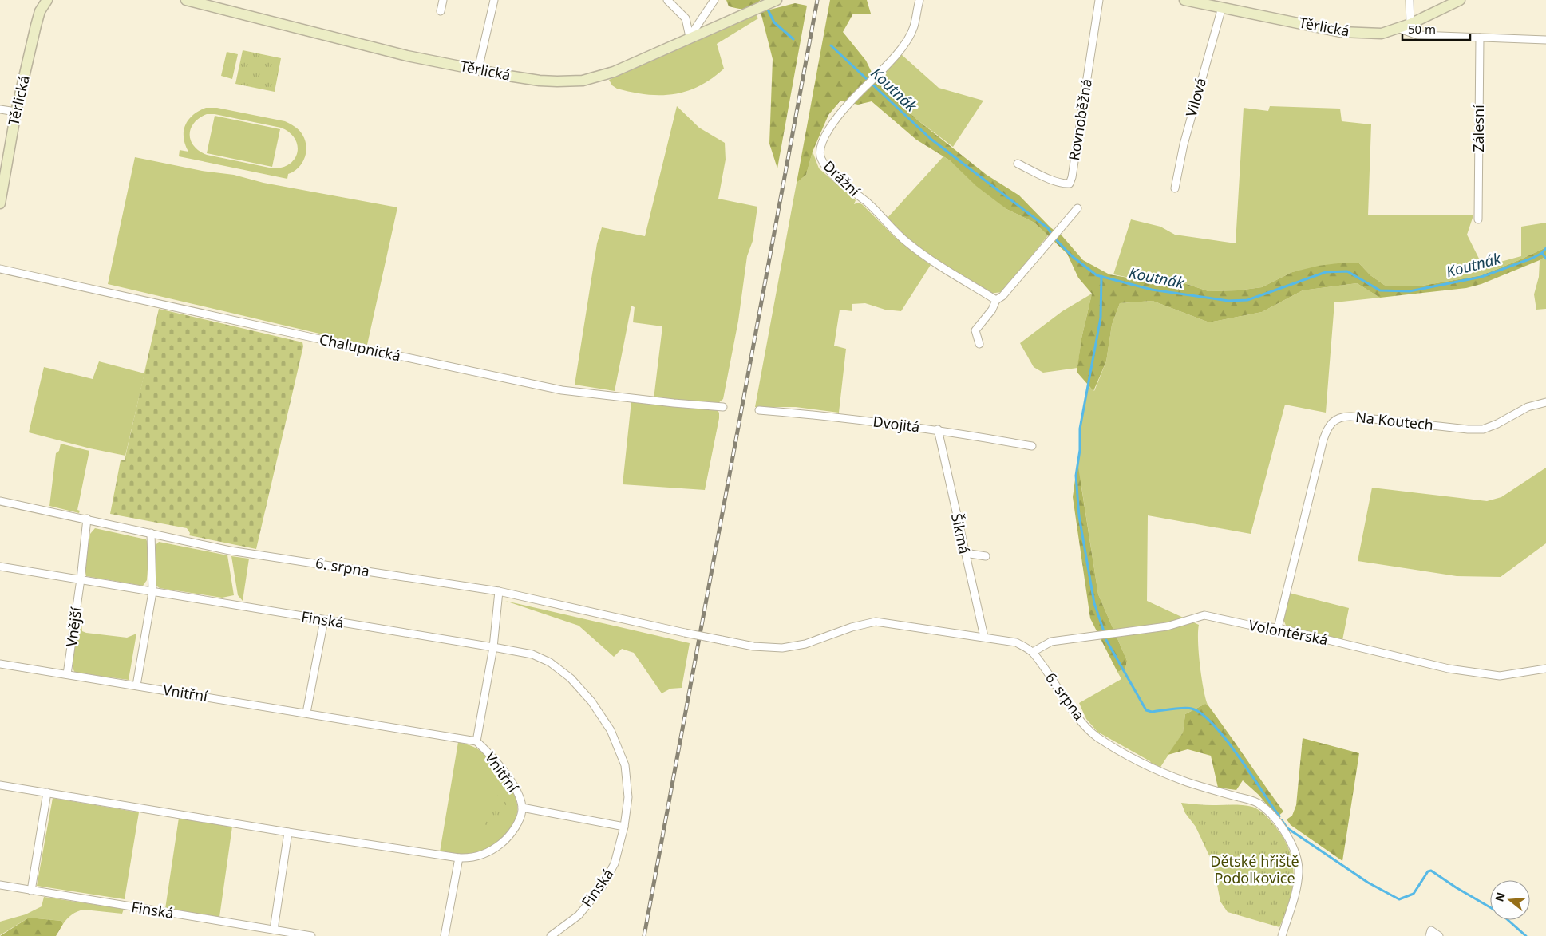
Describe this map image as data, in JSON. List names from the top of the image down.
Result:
{
  "streets": {
    "main road": ["Těrlická"],
    "street": [
      "Vilová",
      "Rovnoběžná",
      "Zálesní",
      "Drážní",
      "Chalupnická",
      "Na Koutech",
      "Dvojitá",
      "Šikmá",
      "6. srpna",
      "Finská",
      "Vnější",
      "Volontérská",
      "Vnitřní"
    ]
  },
  "crossings": [
    ["Těrlická", "Vilová"],
    ["Na Koutech", "Volontérská"],
    ["Dvojitá", "Šikmá"],
    ["Šikmá", "6. srpna"],
    ["6. srpna", "Vnější"],
    ["6. srpna", "Volontérská"],
    ["Vnější", "Vnitřní"]
  ],
  "water": ["Koutnák"],
  "parks": ["Dětské hřiště Podolkovice"],
  "scale_bar": "50 m",
  "north": "left"
}
